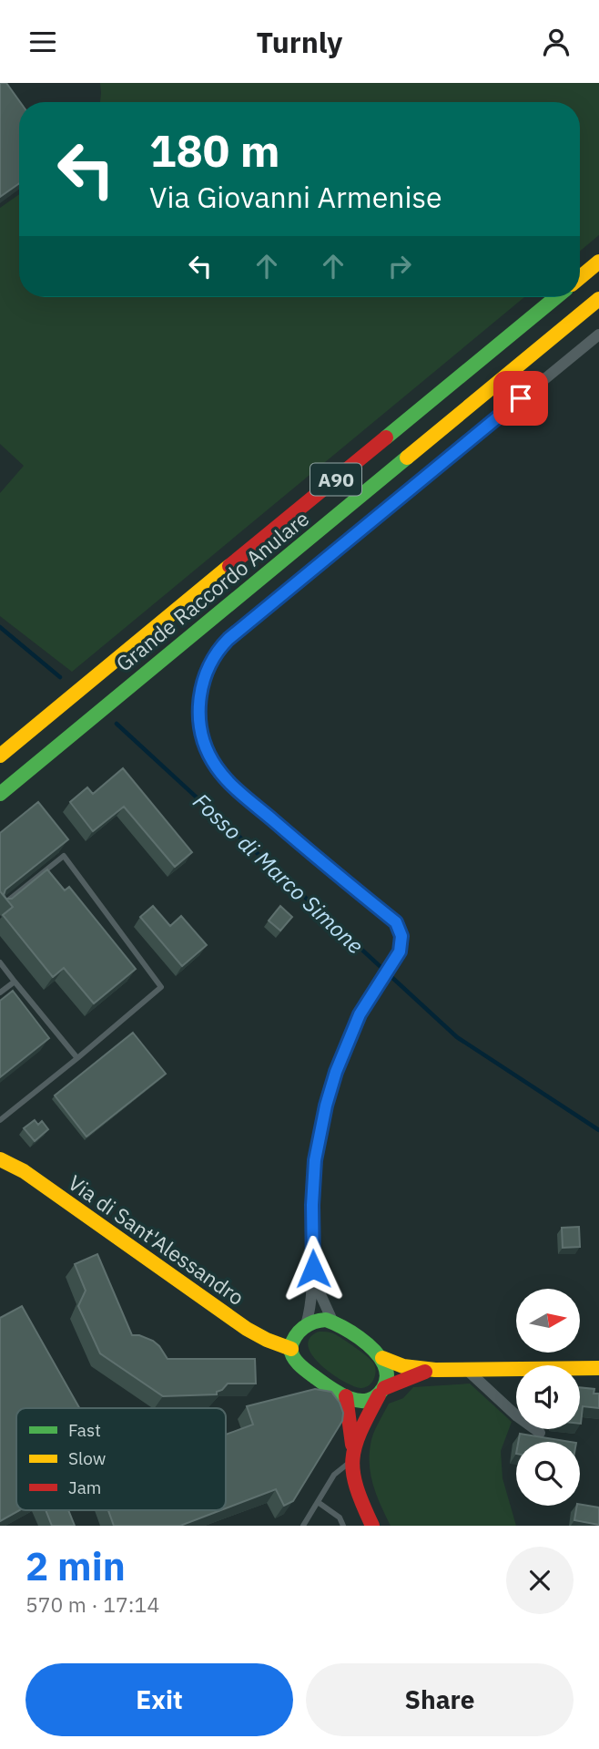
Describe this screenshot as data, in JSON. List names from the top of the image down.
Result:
{
  "streets": {
    "main road": ["A90", "Grande Raccordo Anulare", "Via di Sant'Alessandro"]
  },
  "water": ["Fosso di Marco Simone"],
  "legend": ["Fast", "Slow", "Jam"],
  "north": "right",
  "page": {
    "header": "Turnly",
    "turn": ["180 m", "Via Giovanni Armenise"],
    "heading": ["2 min", "570 m · 17:14"],
    "buttons": ["Exit", "Share"]
  }
}
